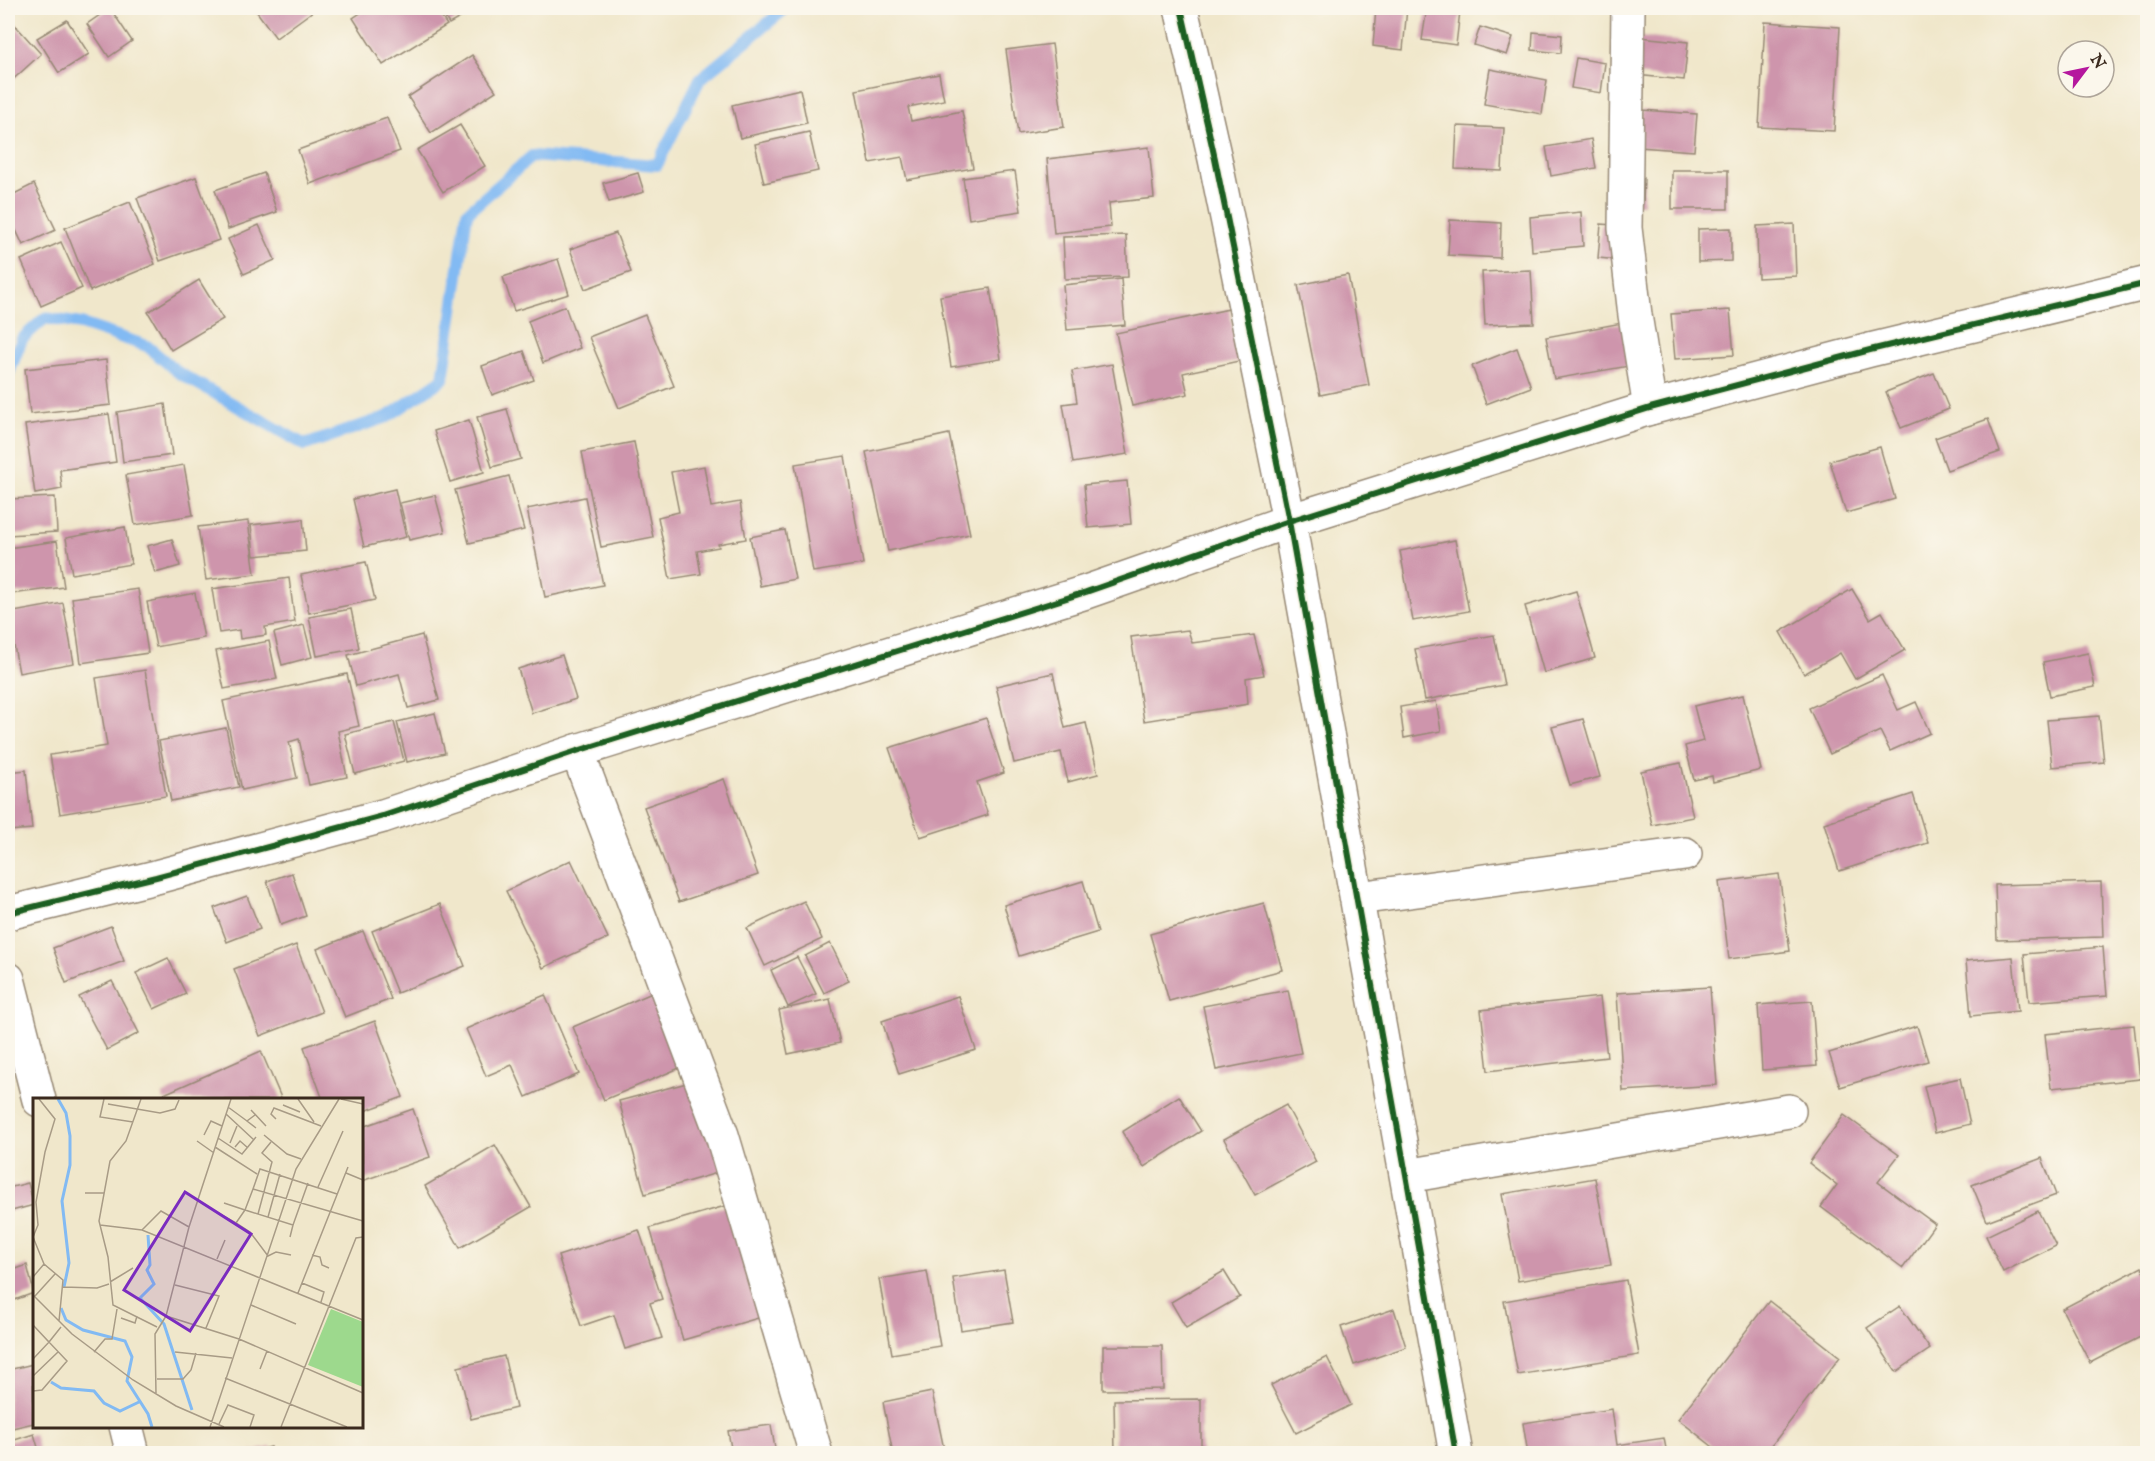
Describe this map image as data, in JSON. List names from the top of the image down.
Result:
{
  "north": "top right"
}
